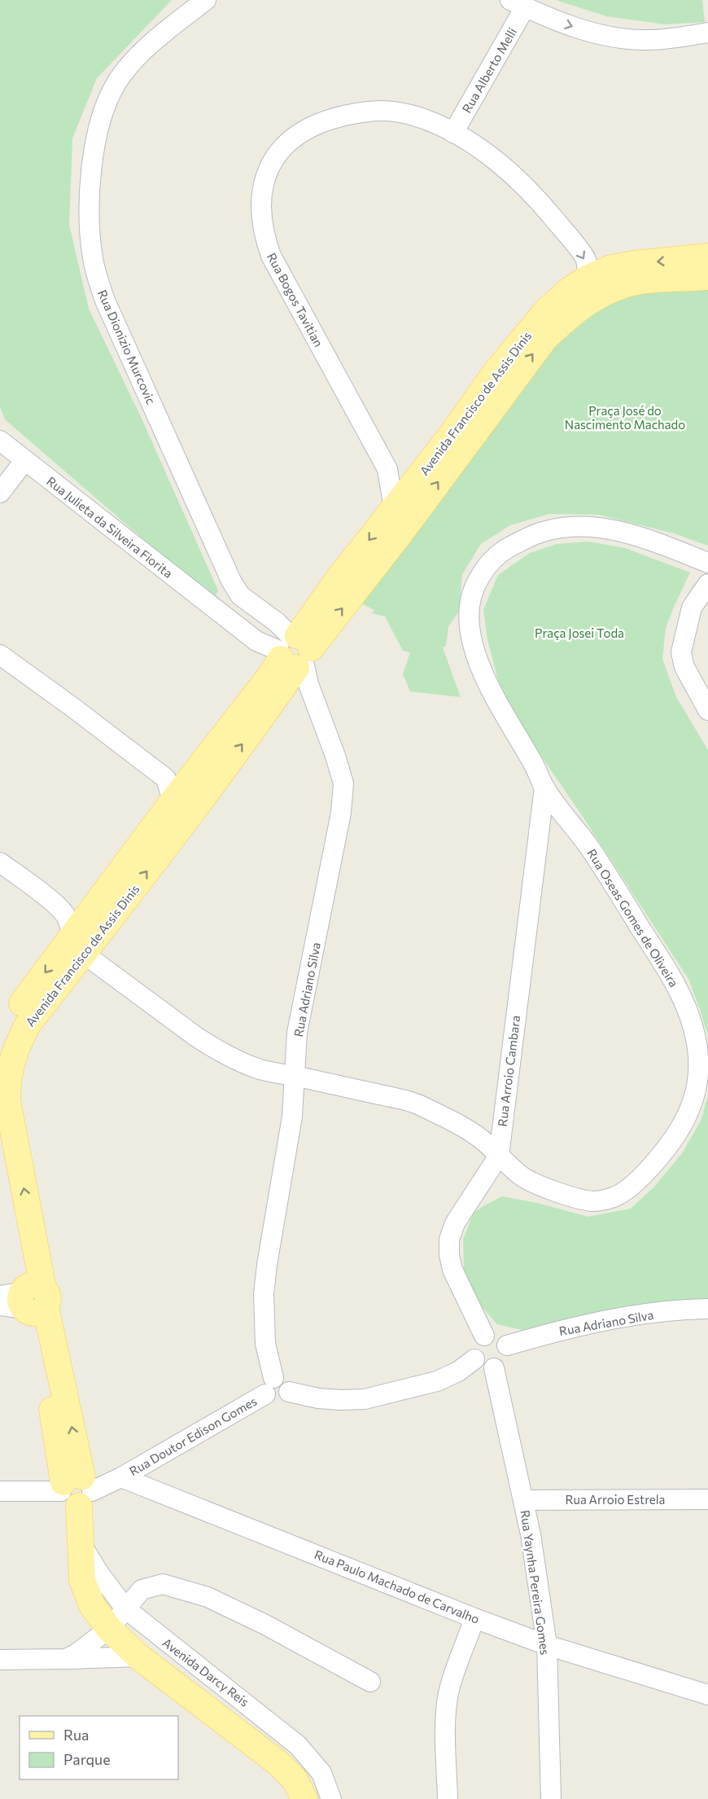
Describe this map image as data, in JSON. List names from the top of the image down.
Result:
{
  "streets": {
    "main road": ["Avenida Francisco de Assis Dinis", "Avenida Darcy Reis"],
    "street": [
      "Rua Alberto Melli",
      "Rua Bogos Tavitian",
      "Rua Dionizio Murcovic",
      "Rua Julieta da Silveira Fiorita",
      "Rua Oseas Gomes de Oliveira",
      "Rua Adriano Silva",
      "Rua Arroio Cambara",
      "Rua Doutor Edison Gomes",
      "Rua Arroio Estrela",
      "Rua Yaynha Pereira Gomes",
      "Rua Paulo Machado de Carvalho"
    ]
  },
  "crossings": [
    ["Rua Alberto Melli", "Rua Bogos Tavitian"],
    ["Rua Bogos Tavitian", "Avenida Francisco de Assis Dinis"],
    ["Rua Dionizio Murcovic", "Avenida Francisco de Assis Dinis"],
    ["Rua Dionizio Murcovic", "Rua Julieta da Silveira Fiorita"],
    ["Rua Dionizio Murcovic", "Rua Adriano Silva"],
    ["Avenida Francisco de Assis Dinis", "Rua Julieta da Silveira Fiorita"],
    ["Avenida Francisco de Assis Dinis", "Rua Oseas Gomes de Oliveira"],
    ["Avenida Francisco de Assis Dinis", "Rua Adriano Silva"],
    ["Avenida Francisco de Assis Dinis", "Avenida Darcy Reis"],
    ["Rua Julieta da Silveira Fiorita", "Rua Adriano Silva"],
    ["Rua Oseas Gomes de Oliveira", "Rua Adriano Silva"],
    ["Rua Oseas Gomes de Oliveira", "Rua Arroio Cambara"],
    ["Rua Adriano Silva", "Rua Arroio Cambara"],
    ["Rua Adriano Silva", "Rua Doutor Edison Gomes"],
    ["Rua Adriano Silva", "Rua Yaynha Pereira Gomes"],
    ["Rua Arroio Cambara", "Rua Yaynha Pereira Gomes"],
    ["Rua Doutor Edison Gomes", "Rua Paulo Machado de Carvalho"],
    ["Rua Arroio Estrela", "Rua Yaynha Pereira Gomes"],
    ["Rua Yaynha Pereira Gomes", "Rua Paulo Machado de Carvalho"]
  ],
  "parks": ["Praça José do Nascimento Machado", "Praça Josei Toda"],
  "legend": ["Rua", "Parque"]
}
